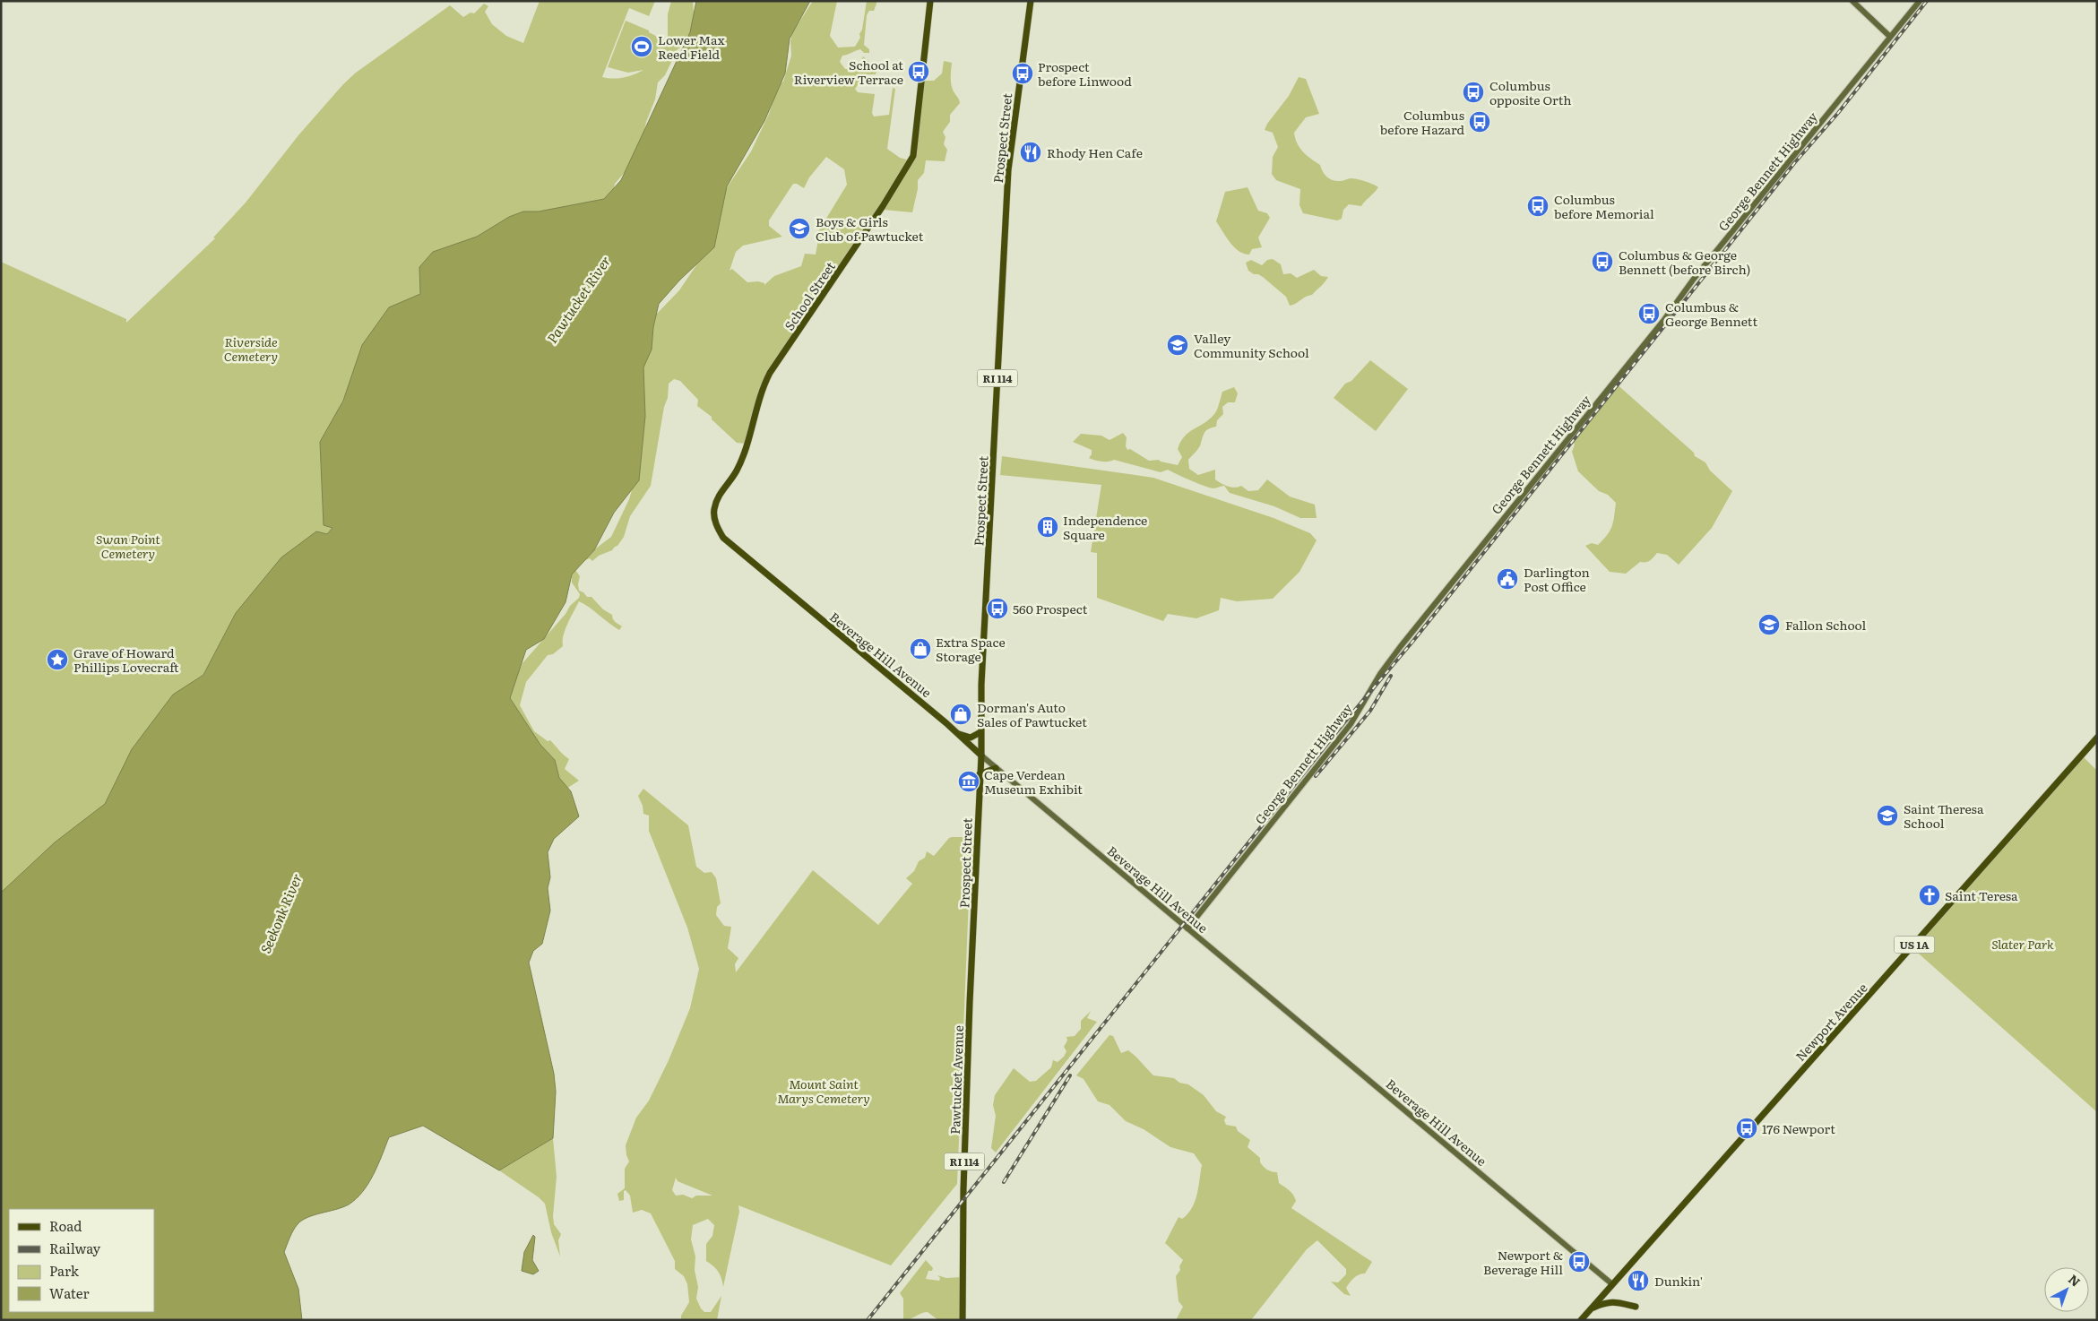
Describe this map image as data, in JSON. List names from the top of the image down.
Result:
{
  "streets": {
    "main road": [
      "Prospect Street",
      "George Bennett Highway",
      "School Street",
      "RI 114",
      "Beverage Hill Avenue",
      "US 1A",
      "Newport Avenue",
      "Pawtucket Avenue"
    ]
  },
  "crossings": [
    ["Prospect Street", "Beverage Hill Avenue"],
    ["Prospect Street", "Pawtucket Avenue"],
    ["George Bennett Highway", "Beverage Hill Avenue"],
    ["School Street", "Beverage Hill Avenue"],
    ["Beverage Hill Avenue", "Newport Avenue"]
  ],
  "water": ["Pawtucket River", "Seekonk River"],
  "parks": [
    "Riverside Cemetery",
    "Swan Point Cemetery",
    "Slater Park",
    "Mount Saint Marys Cemetery"
  ],
  "places": {
    "sports": ["Lower Max Reed Field"],
    "bus stop": [
      "School at Riverview Terrace",
      "Prospect before Linwood",
      "Columbus opposite Orth",
      "Columbus before Hazard",
      "Columbus before Memorial",
      "Columbus & George Bennett (before Birch)",
      "Columbus & George Bennett",
      "560 Prospect",
      "176 Newport",
      "Newport & Beverage Hill"
    ],
    "restaurant": ["Rhody Hen Cafe", "Dunkin'"],
    "school or university": [
      "Boys & Girls Club of Pawtucket",
      "Valley Community School",
      "Fallon School",
      "Saint Theresa School"
    ],
    "building": ["Independence Square"],
    "public building": ["Darlington Post Office"],
    "shop": ["Extra Space Storage", "Dorman's Auto Sales of Pawtucket"],
    "place": ["Grave of Howard Phillips Lovecraft"],
    "museum": ["Cape Verdean Museum Exhibit"],
    "church": ["Saint Teresa"]
  },
  "legend": [
    "Road",
    "Railway",
    "Park",
    "Water"
  ],
  "north": "top right"
}
